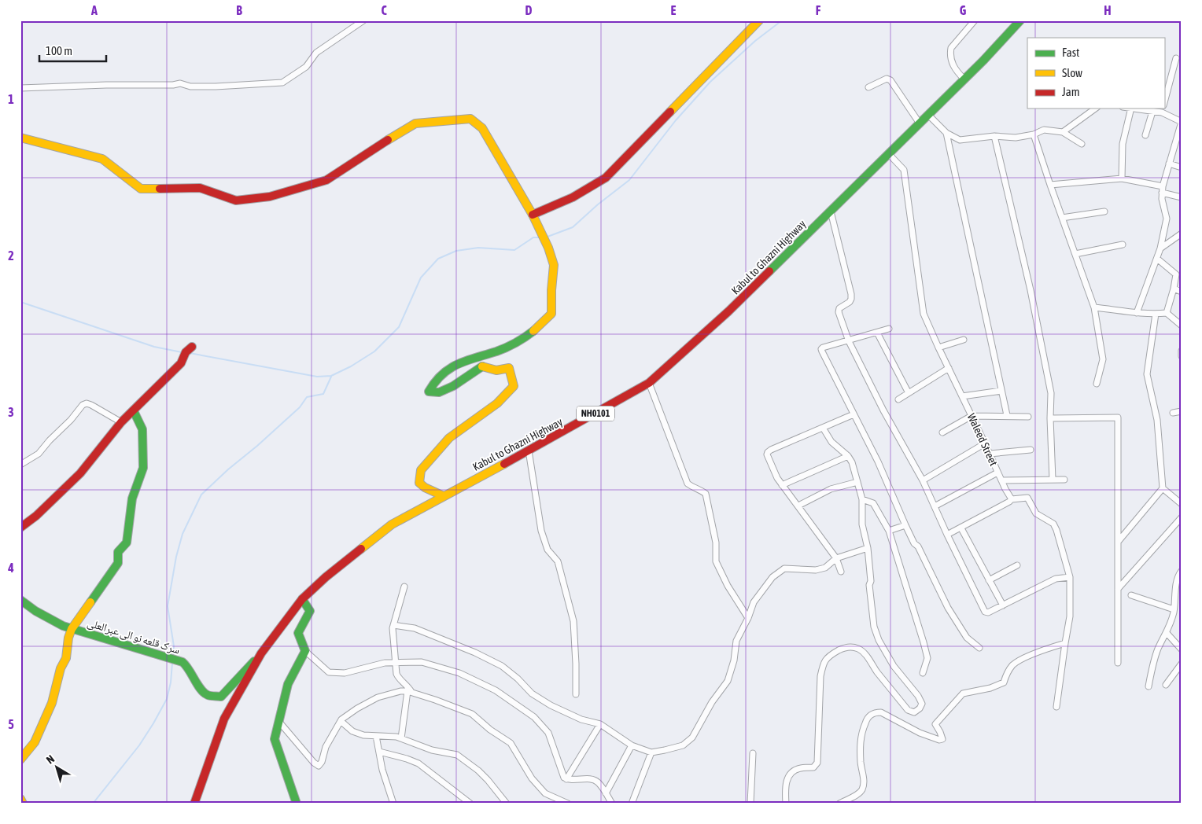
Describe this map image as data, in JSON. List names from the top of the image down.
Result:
{
  "streets": {
    "main road": ["Kabul to Ghazni Highway", "NH0101", "سرک قلعه نو الی عبرالعلی"],
    "street": ["Waleed Street"]
  },
  "crossings": [
    ["Kabul to Ghazni Highway", "Waleed Street"],
    ["Kabul to Ghazni Highway", "سرک قلعه نو الی عبرالعلی"]
  ],
  "legend": ["Fast", "Slow", "Jam"],
  "scale_bar": "100 m",
  "north": "top left",
  "grid": {
    "columns": [
      "A",
      "B",
      "C",
      "D",
      "E",
      "F",
      "G",
      "H"
    ],
    "rows": [
      "1",
      "2",
      "3",
      "4",
      "5"
    ]
  }
}
